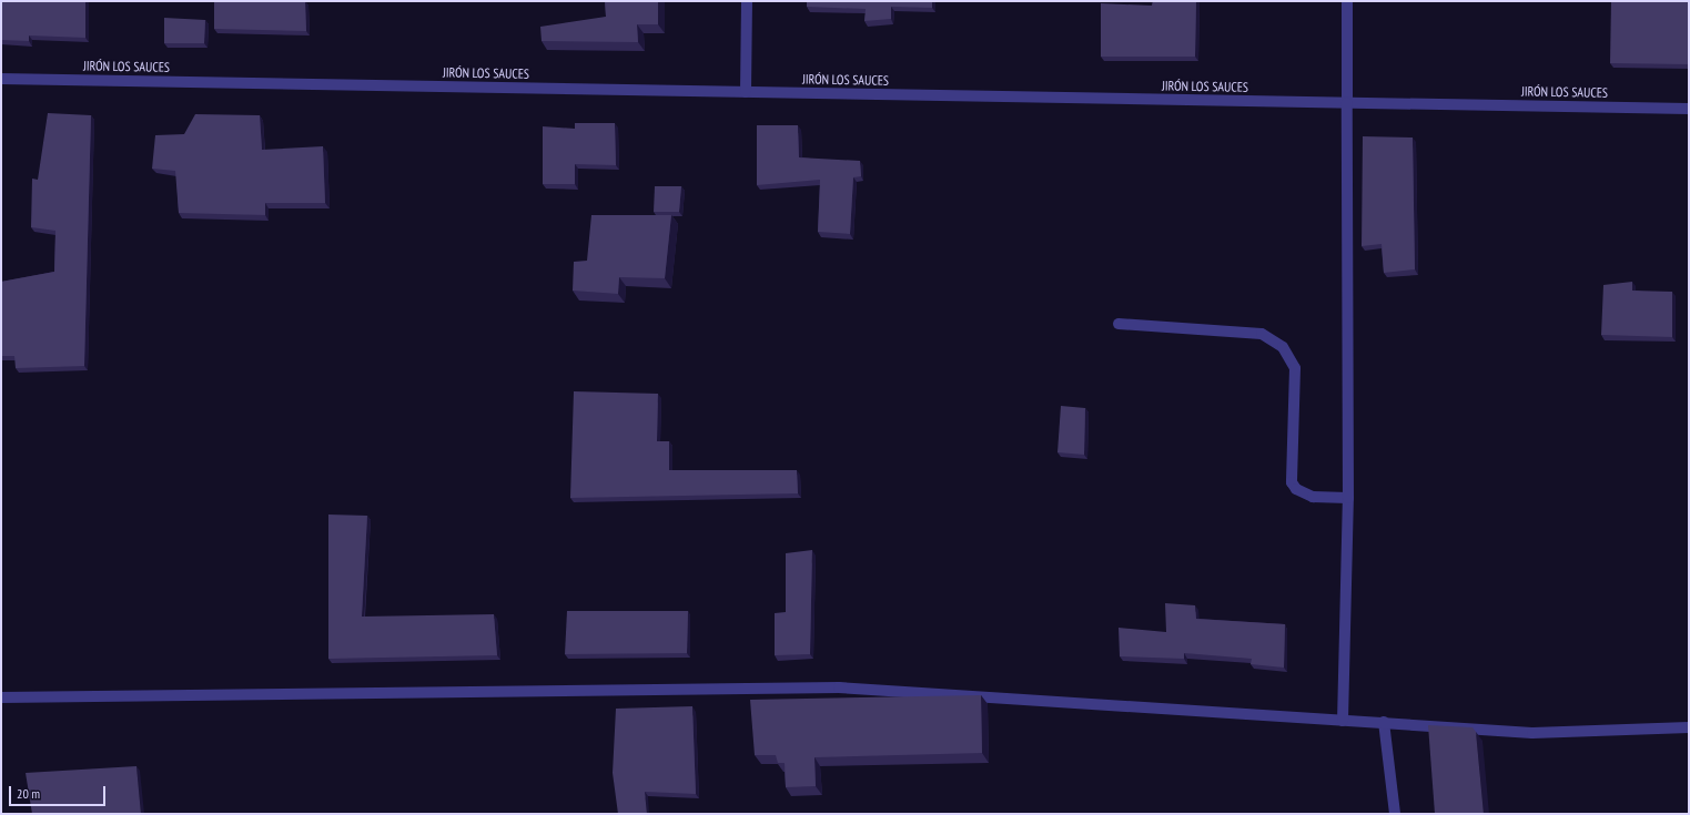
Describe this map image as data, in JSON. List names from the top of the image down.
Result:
{
  "streets": {
    "street": ["JIRÓN LOS SAUCES"]
  },
  "scale_bar": "20 m"
}
